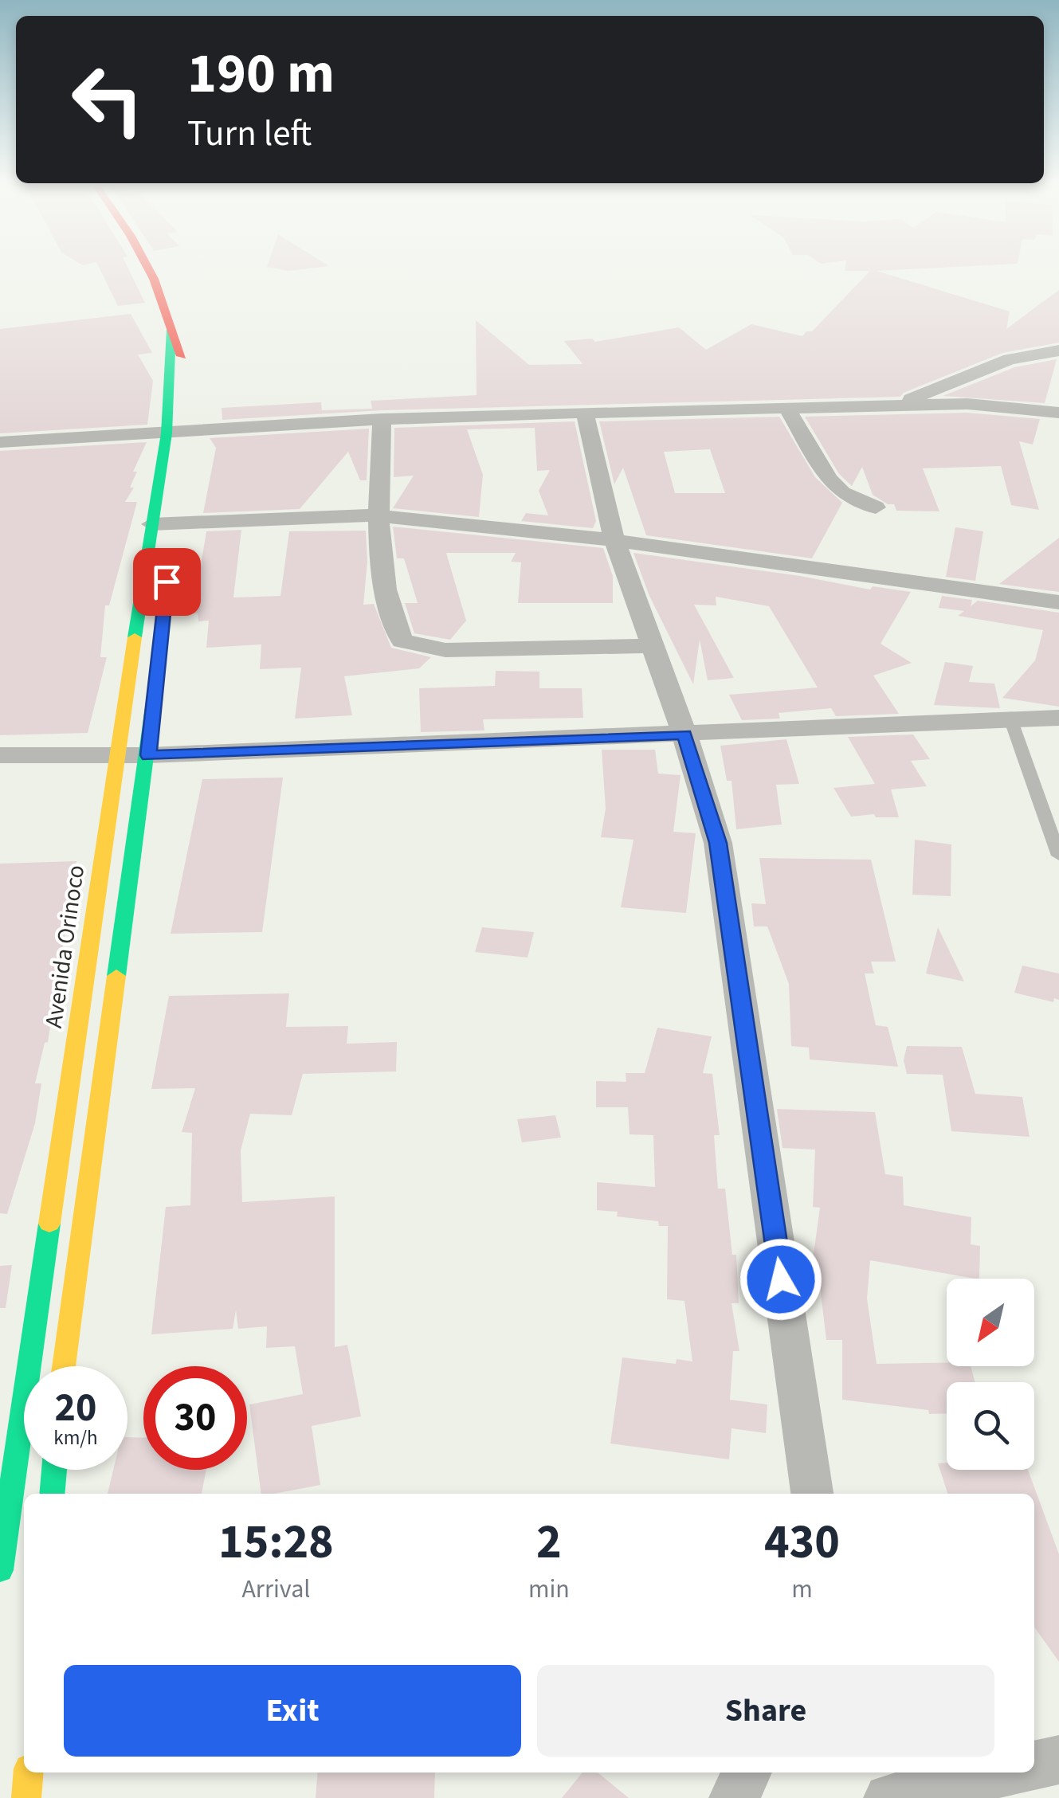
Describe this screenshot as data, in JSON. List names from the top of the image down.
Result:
{
  "streets": {
    "main road": ["Avenida Orinoco"]
  },
  "north": "bottom left",
  "page": {
    "turn": ["190 m", "Turn left"],
    "speed": "20 km/h",
    "limit": "30",
    "eta": [
      "15:28",
      "Arrival",
      "2",
      "min",
      "430",
      "m"
    ],
    "buttons": ["Exit", "Share"]
  }
}
